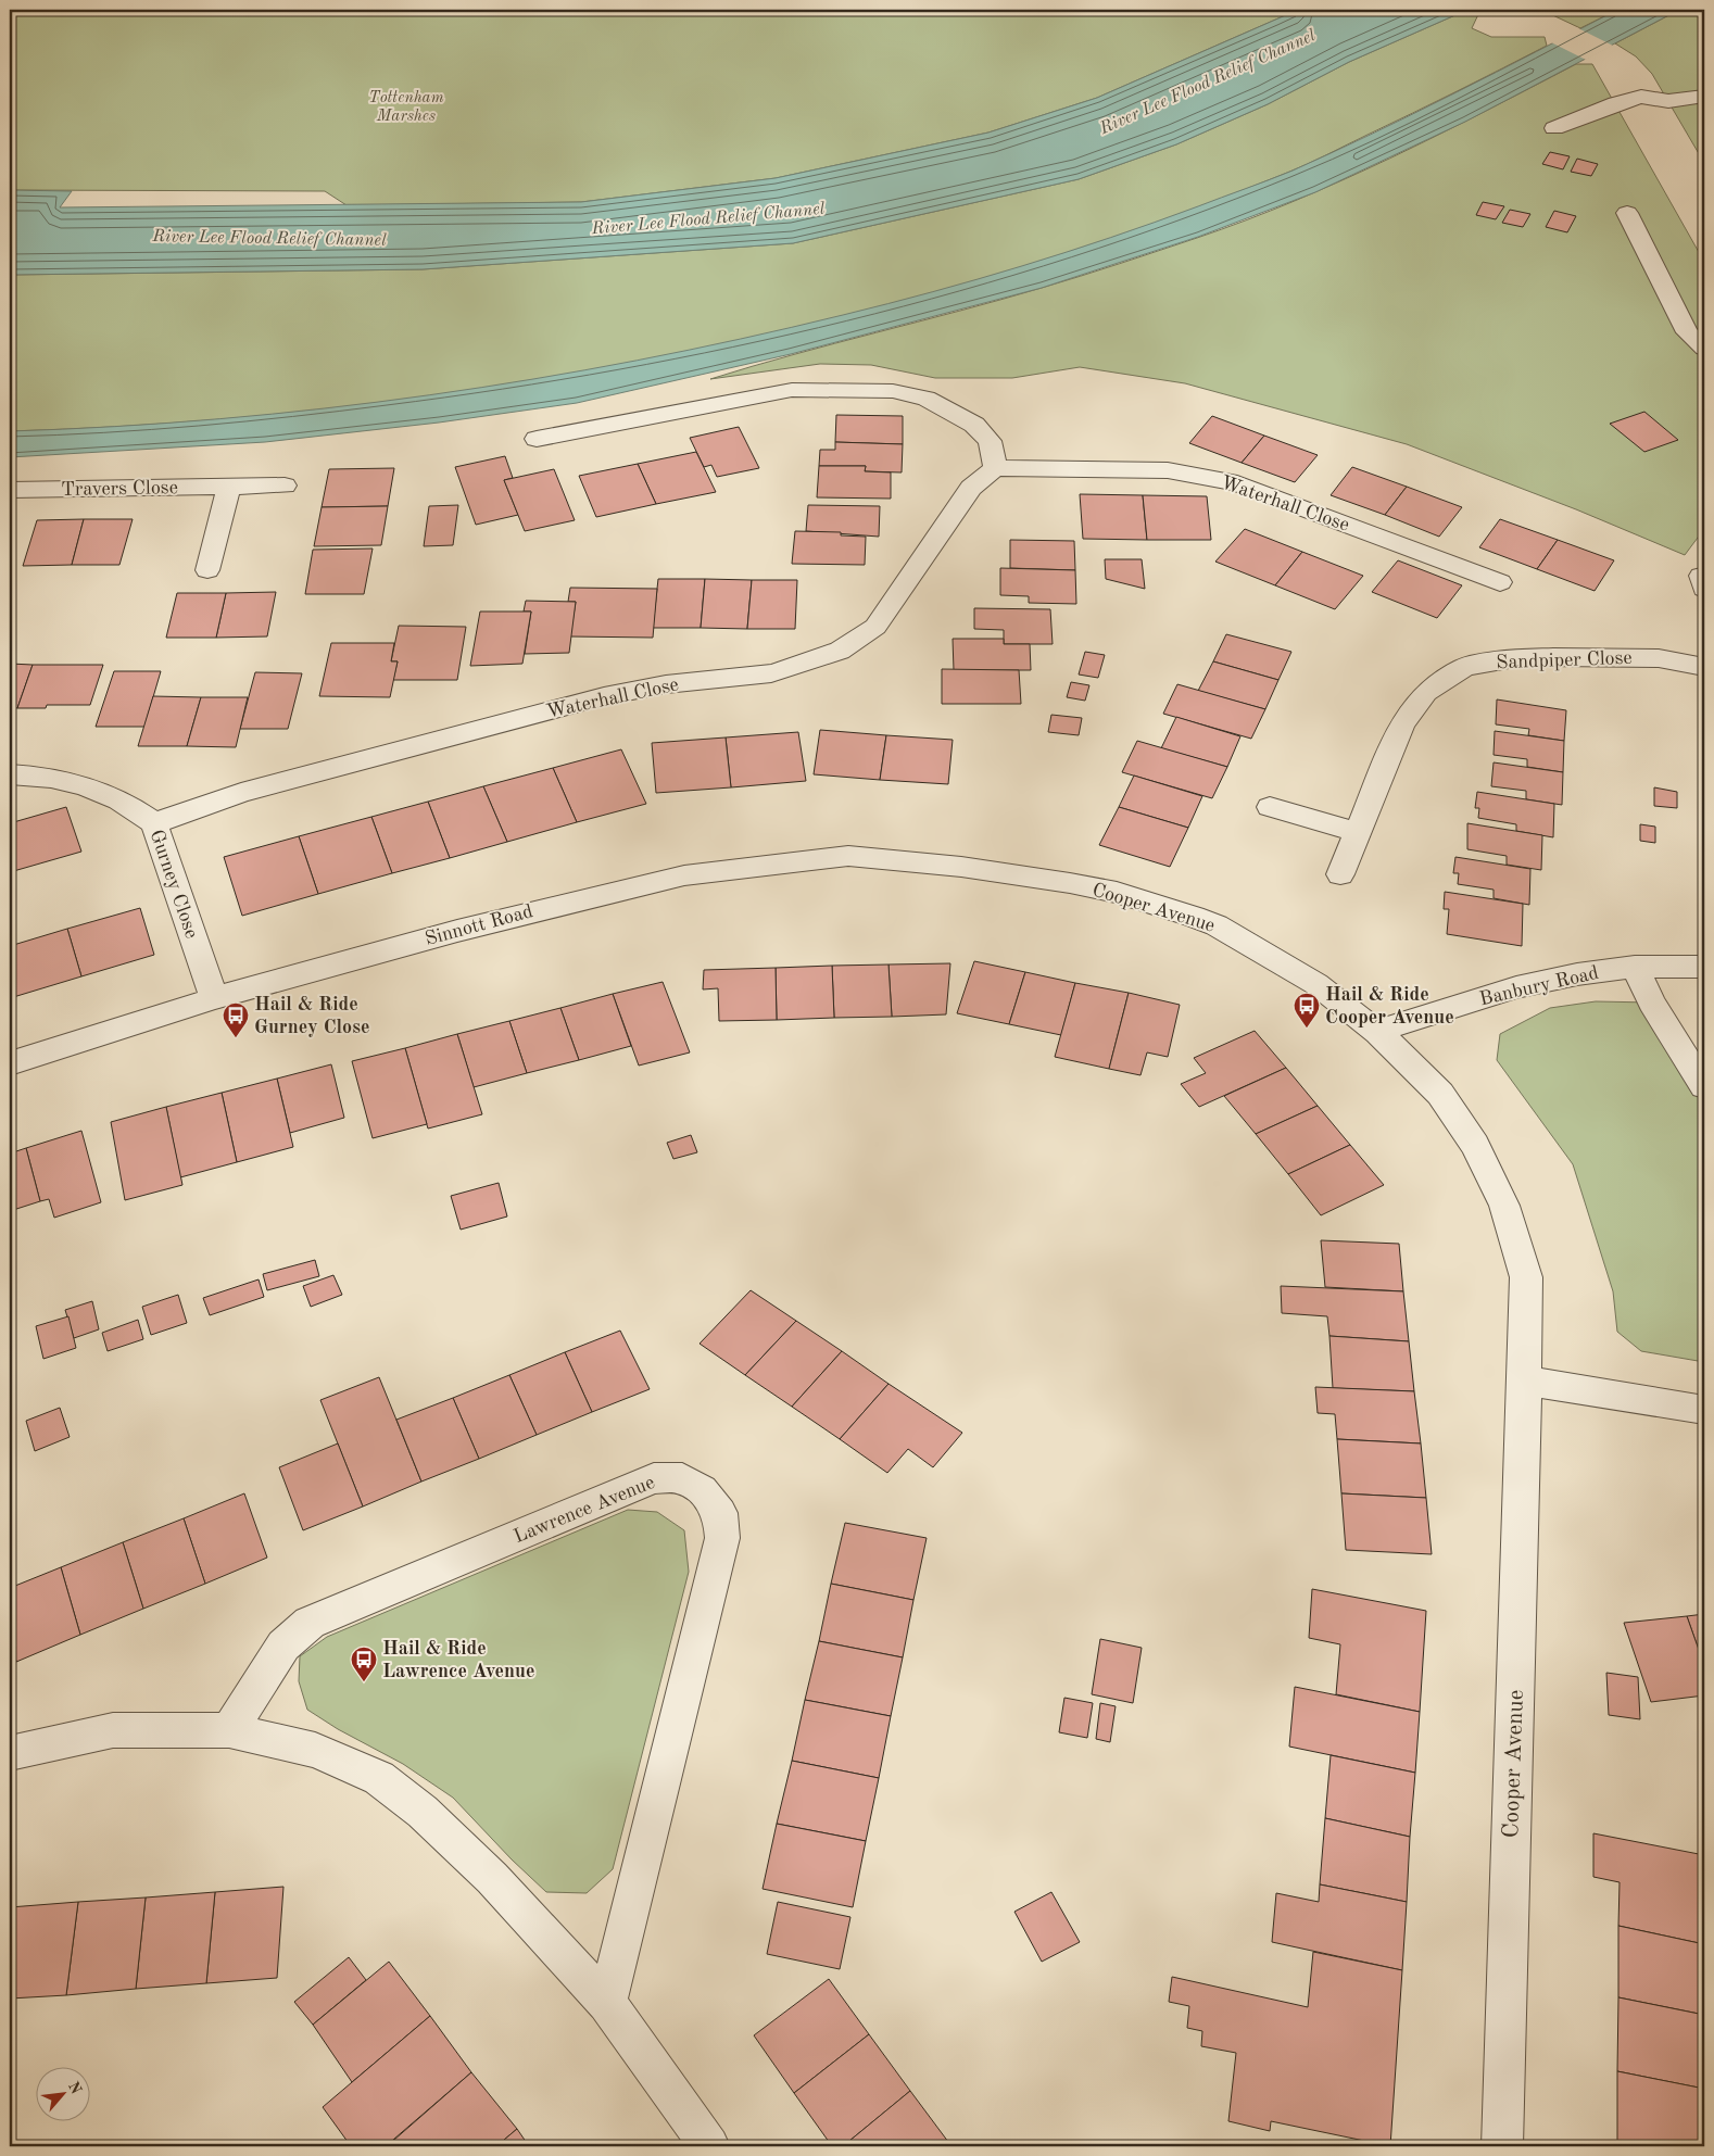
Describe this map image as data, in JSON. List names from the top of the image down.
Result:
{
  "streets": {
    "street": [
      "Travers Close",
      "Waterhall Close",
      "Sandpiper Close",
      "Gurney Close",
      "Cooper Avenue",
      "Sinnott Road",
      "Banbury Road",
      "Lawrence Avenue"
    ]
  },
  "crossings": [
    ["Waterhall Close", "Gurney Close"],
    ["Gurney Close", "Sinnott Road"],
    ["Cooper Avenue", "Sinnott Road"],
    ["Cooper Avenue", "Banbury Road"]
  ],
  "water": ["River Lee Flood Relief Channel"],
  "parks": ["Tottenham Marshes"],
  "places": {
    "bus stop": ["Hail & Ride Cooper Avenue", "Hail & Ride Gurney Close", "Hail & Ride Lawrence Avenue"]
  },
  "north": "top right"
}
